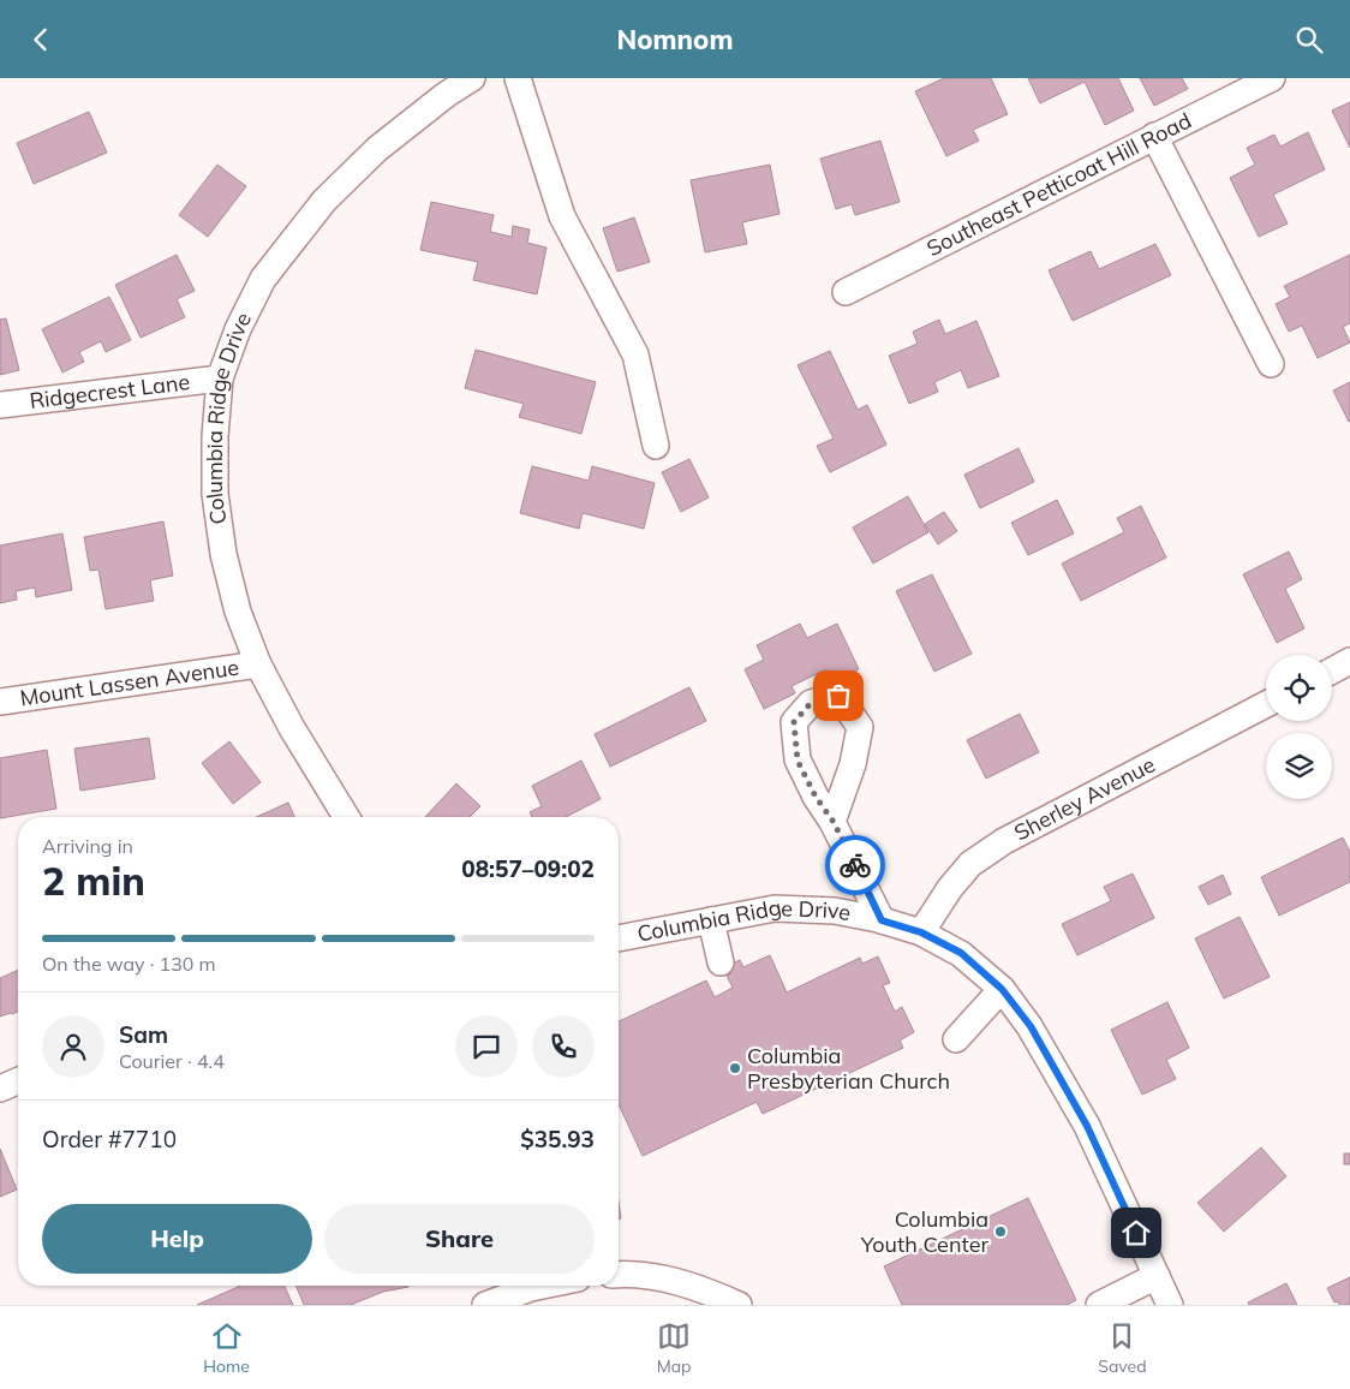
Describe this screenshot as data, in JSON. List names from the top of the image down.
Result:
{
  "streets": {
    "street": [
      "Southeast Petticoat Hill Road",
      "Ridgecrest Lane",
      "Columbia Ridge Drive",
      "Mount Lassen Avenue",
      "Sherley Avenue"
    ]
  },
  "crossings": [
    ["Ridgecrest Lane", "Columbia Ridge Drive"],
    ["Columbia Ridge Drive", "Mount Lassen Avenue"],
    ["Columbia Ridge Drive", "Sherley Avenue"]
  ],
  "places": ["Columbia Presbyterian Church", "Columbia Youth Center"],
  "page": {
    "header": "Nomnom",
    "heading": ["2 min", "Arriving in", "08:57–09:02"],
    "panel": [
      "Sam",
      "Courier · 4.4",
      "Order #7710",
      "$35.93"
    ],
    "bar": "On the way · 130 m",
    "buttons": ["Help", "Share"],
    "tabs": ["Home", "Map", "Saved"]
  }
}
